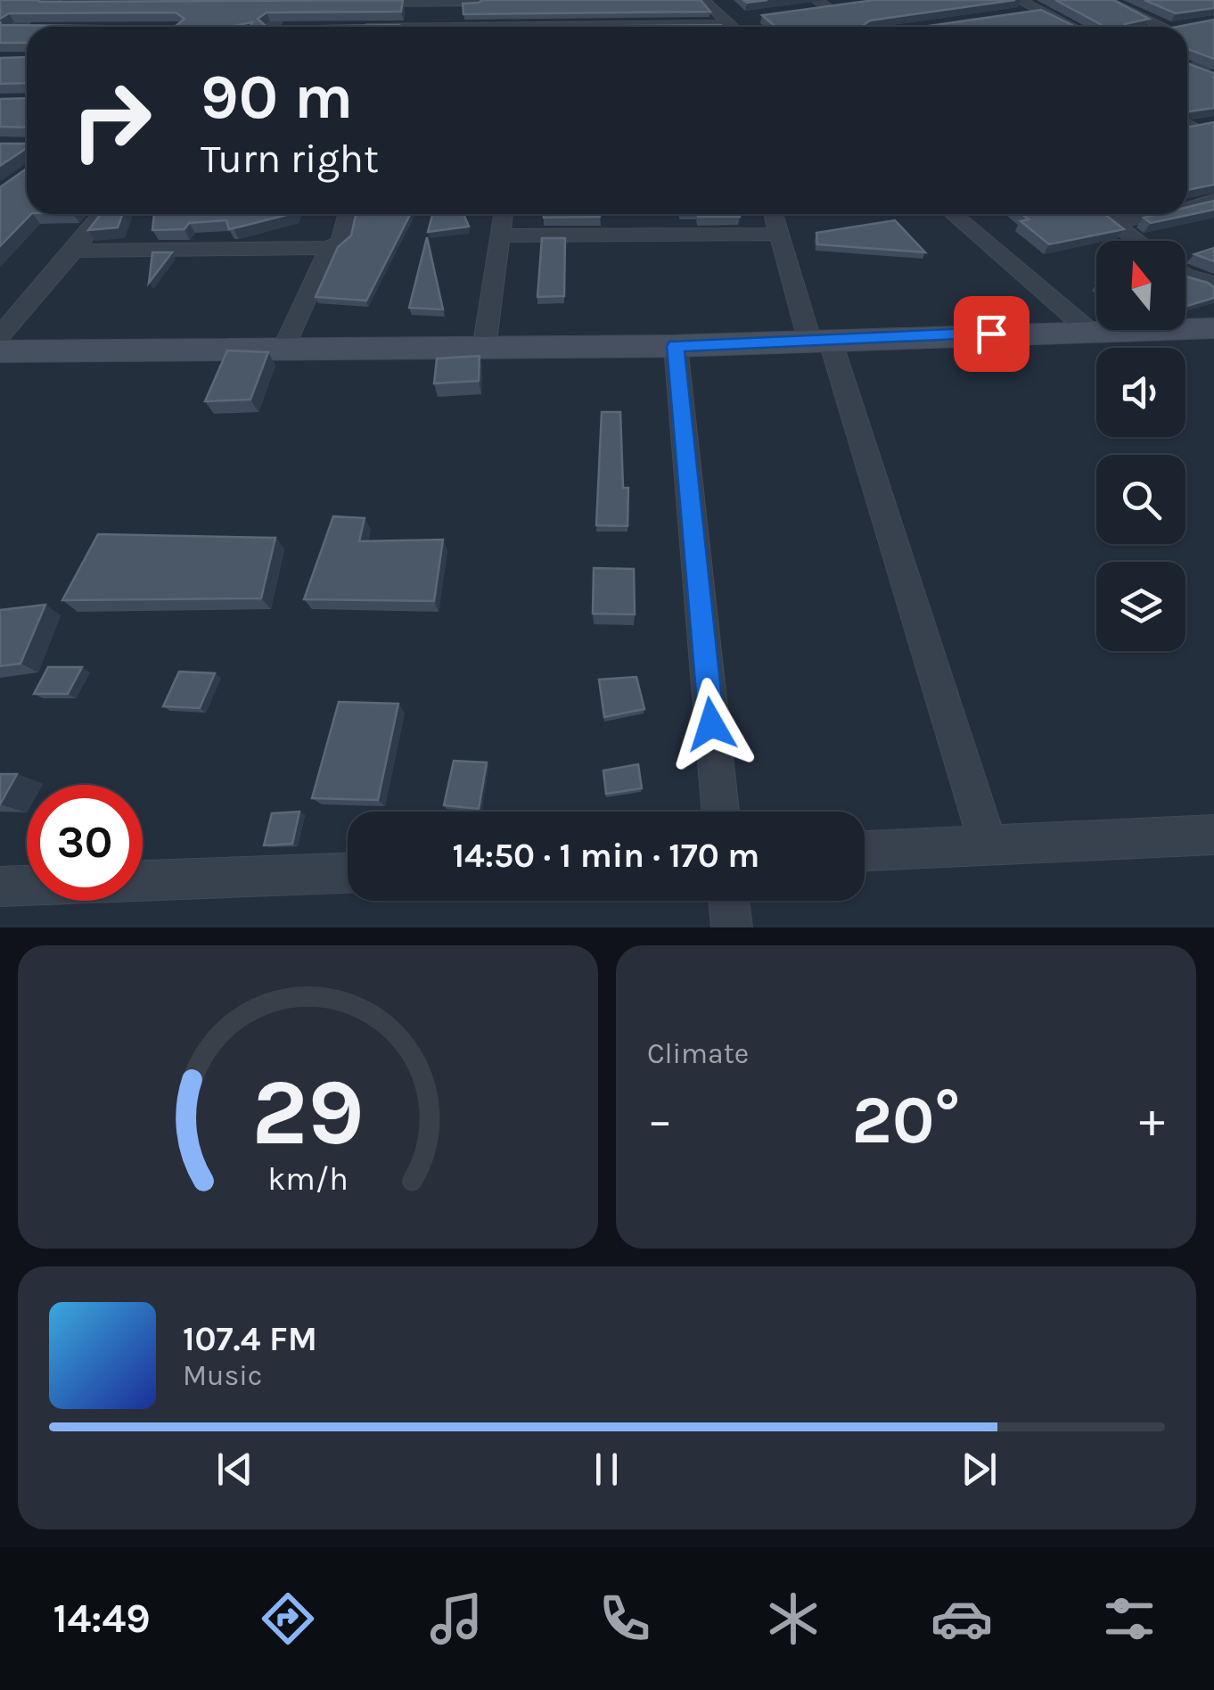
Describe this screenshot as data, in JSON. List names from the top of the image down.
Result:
{
  "north": "top",
  "page": {
    "turn": ["90 m", "Turn right"],
    "limit": "30",
    "trip": "14:50 · 1 min · 170 m",
    "tile": "Climate",
    "heat": ["−", "20°", "+"],
    "song": ["107.4 FM", "Music"],
    "tabs": "14:49",
    "gauge": ["29", "km/h"]
  }
}
